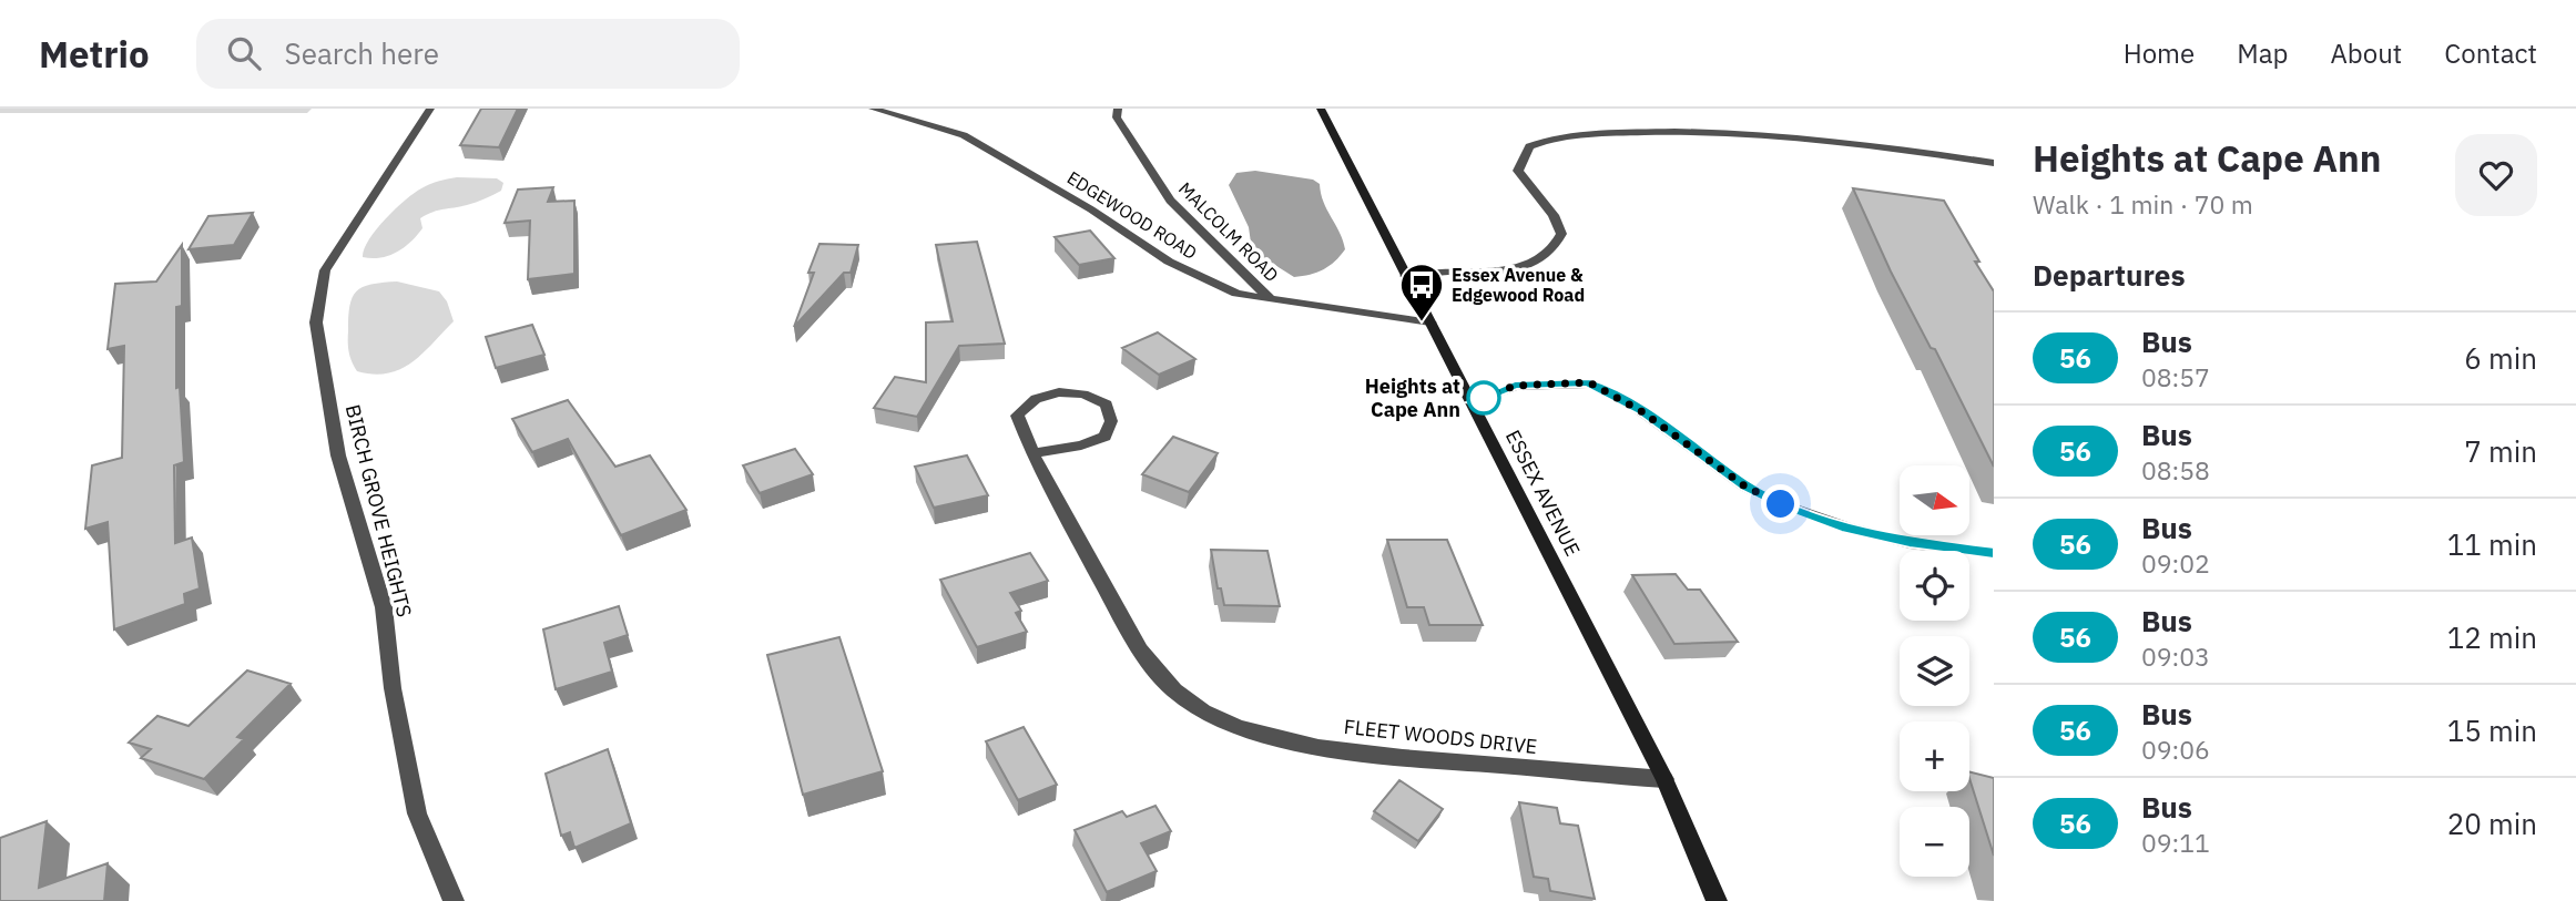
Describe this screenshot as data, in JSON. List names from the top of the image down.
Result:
{
  "streets": {
    "street": [
      "EDGEWOOD ROAD",
      "MALCOLM ROAD",
      "ESSEX AVENUE",
      "BIRCH GROVE HEIGHTS",
      "FLEET WOODS DRIVE"
    ]
  },
  "crossings": [
    ["EDGEWOOD ROAD", "MALCOLM ROAD"],
    ["EDGEWOOD ROAD", "ESSEX AVENUE"],
    ["ESSEX AVENUE", "FLEET WOODS DRIVE"]
  ],
  "places": {
    "bus stop": ["Essex Avenue & Edgewood Road"],
    "other": ["Heights at Cape Ann"]
  },
  "lines": ["bus line 56"],
  "north": "right",
  "page": {
    "header": "Metrio",
    "search": "Search here",
    "nav": [
      "Home",
      "Map",
      "About",
      "Contact"
    ],
    "heading": [
      ["Heights at Cape Ann", "Walk · 1 min · 70 m"],
      "Departures"
    ],
    "list": [
      {
        "mark": "56",
        "name": "Bus",
        "note": "08:57",
        "value": "6 min"
      },
      {
        "mark": "56",
        "name": "Bus",
        "note": "08:58",
        "value": "7 min"
      },
      {
        "mark": "56",
        "name": "Bus",
        "note": "09:02",
        "value": "11 min"
      },
      {
        "mark": "56",
        "name": "Bus",
        "note": "09:03",
        "value": "12 min"
      },
      {
        "mark": "56",
        "name": "Bus",
        "note": "09:06",
        "value": "15 min"
      },
      {
        "mark": "56",
        "name": "Bus",
        "note": "09:11",
        "value": "20 min"
      }
    ],
    "map_buttons": ["+", "−"]
  }
}
